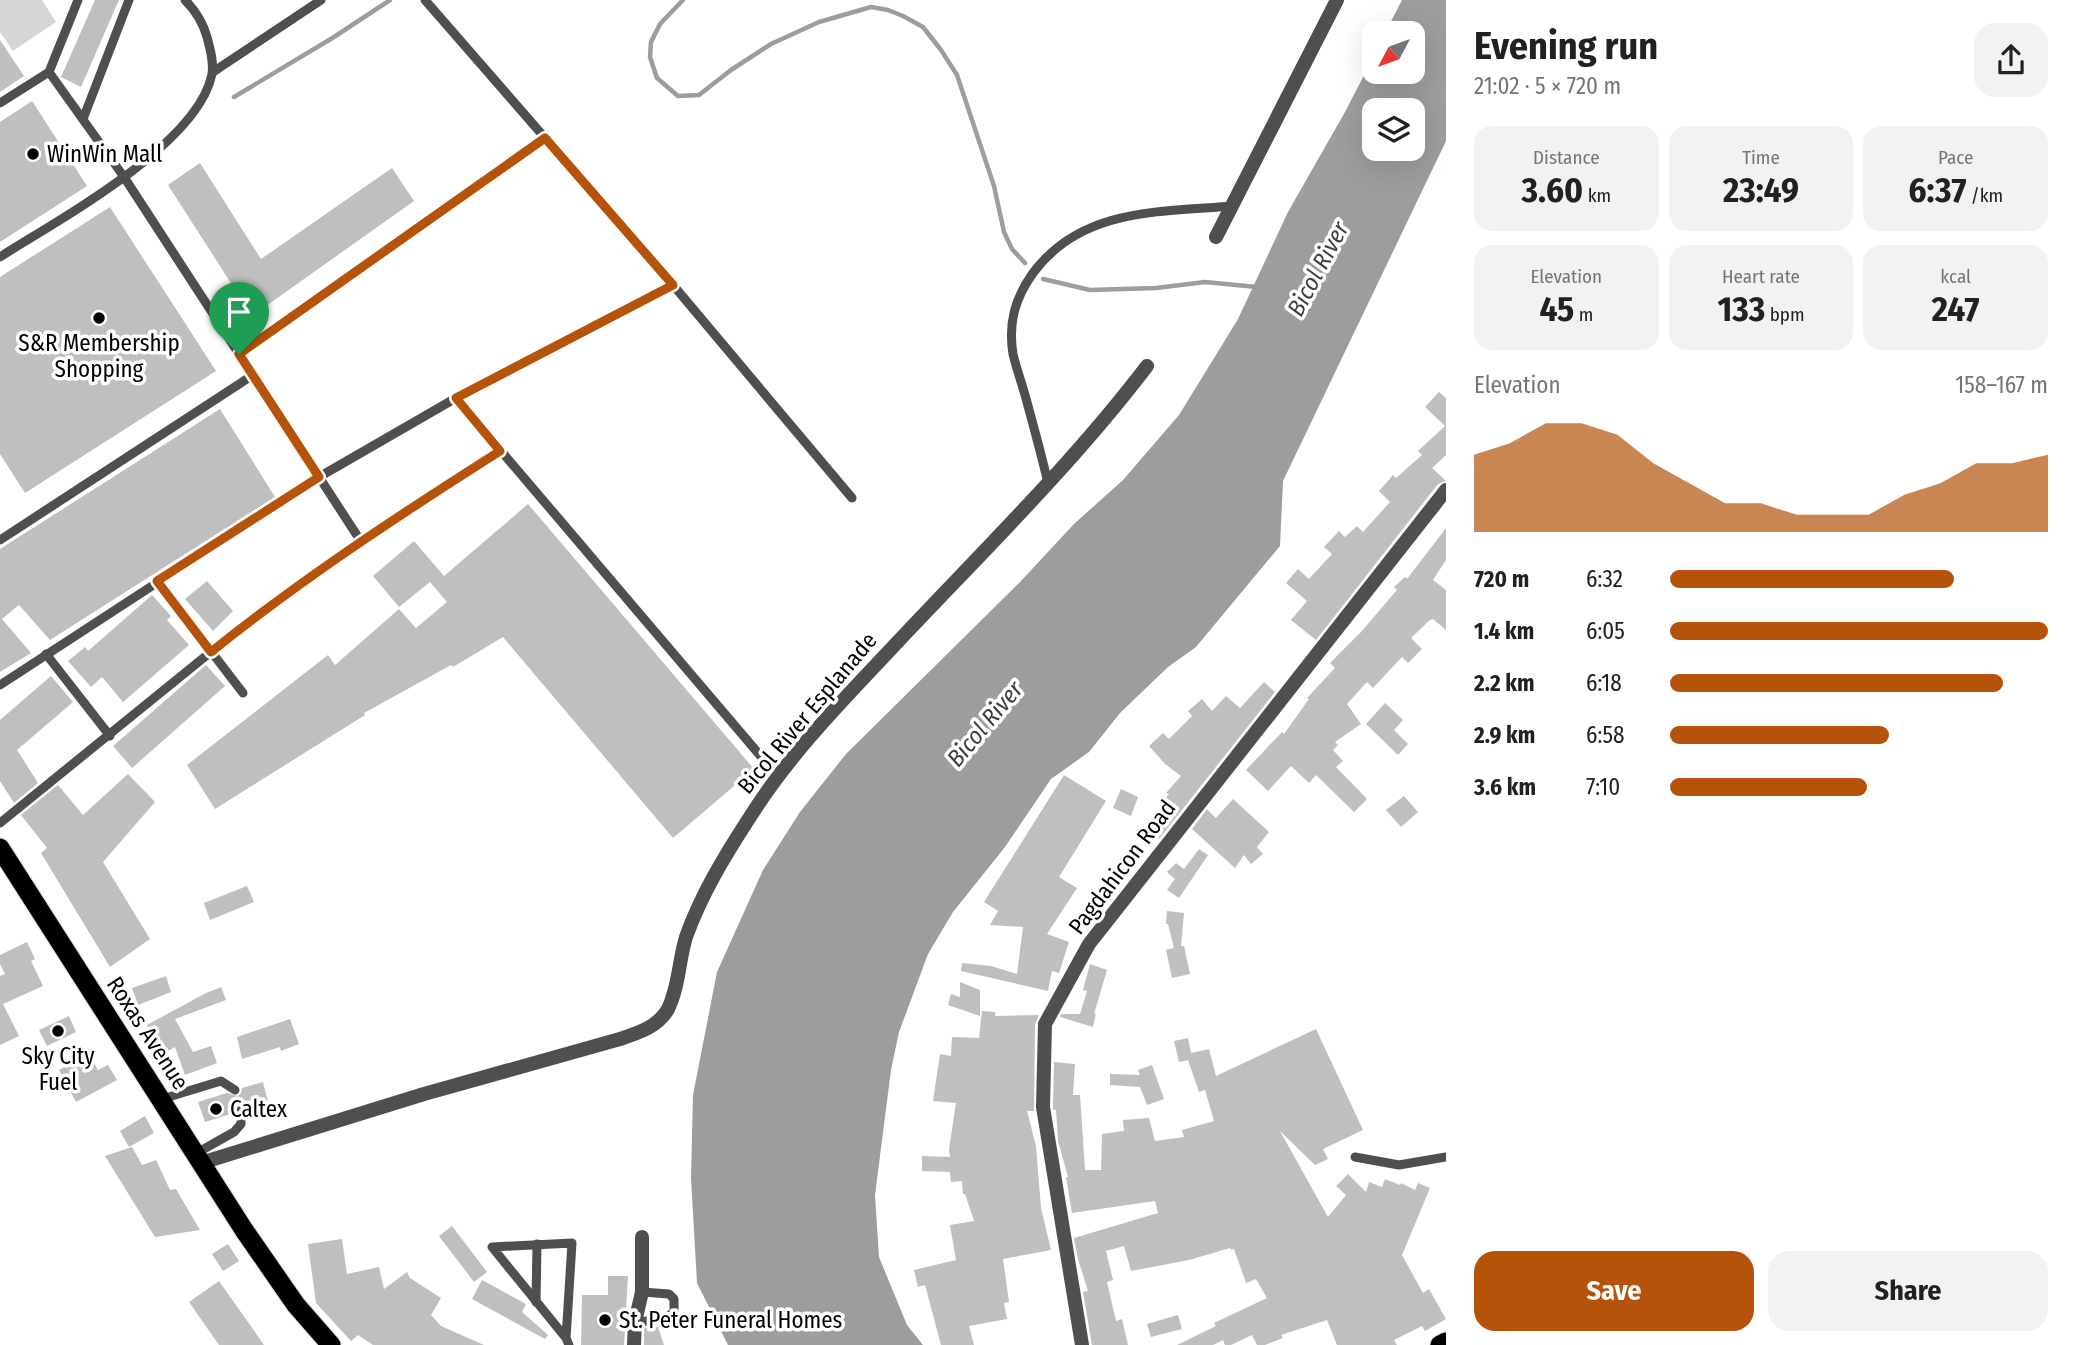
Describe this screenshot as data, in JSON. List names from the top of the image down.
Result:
{
  "streets": {
    "highway": ["Roxas Avenue"],
    "street": ["Bicol River Esplanade", "Pagdahicon Road"]
  },
  "crossings": [
    ["Bicol River Esplanade", "Roxas Avenue"]
  ],
  "water": ["Bicol River"],
  "places": [
    "WinWin Mall",
    "S&R Membership Shopping",
    "Sky City Fuel",
    "Caltex",
    "St. Peter Funeral Homes"
  ],
  "north": "bottom left",
  "page": {
    "heading": ["Evening run", "21:02 · 5 × 720 m"],
    "stats": [
      ["Distance", "3.60 km"],
      ["Time", "23:49"],
      ["Pace", "6:37 /km"],
      ["Elevation", "45 m"],
      ["Heart rate", "133 bpm"],
      ["kcal", "247"]
    ],
    "chart": ["Elevation", "158–167 m"],
    "list": [
      {
        "name": "720 m",
        "note": "6:32"
      },
      {
        "name": "1.4 km",
        "note": "6:05"
      },
      {
        "name": "2.2 km",
        "note": "6:18"
      },
      {
        "name": "2.9 km",
        "note": "6:58"
      },
      {
        "name": "3.6 km",
        "note": "7:10"
      }
    ],
    "buttons": ["Save", "Share"]
  }
}
